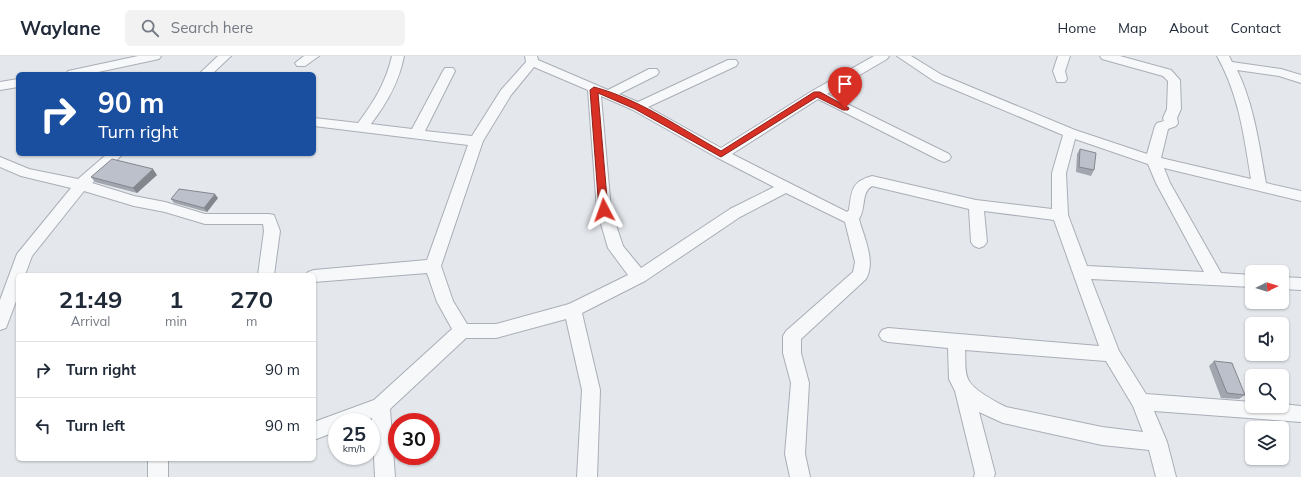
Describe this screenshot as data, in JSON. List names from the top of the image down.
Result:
{
  "north": "right",
  "page": {
    "header": "Waylane",
    "search": "Search here",
    "nav": [
      "Home",
      "Map",
      "About",
      "Contact"
    ],
    "turn": ["90 m", "Turn right"],
    "eta": [
      "21:49",
      "Arrival",
      "1",
      "min",
      "270",
      "m"
    ],
    "list": [
      {
        "name": "Turn right",
        "value": "90 m"
      },
      {
        "name": "Turn left",
        "value": "90 m"
      }
    ],
    "speed": "25 km/h",
    "limit": "30"
  }
}
